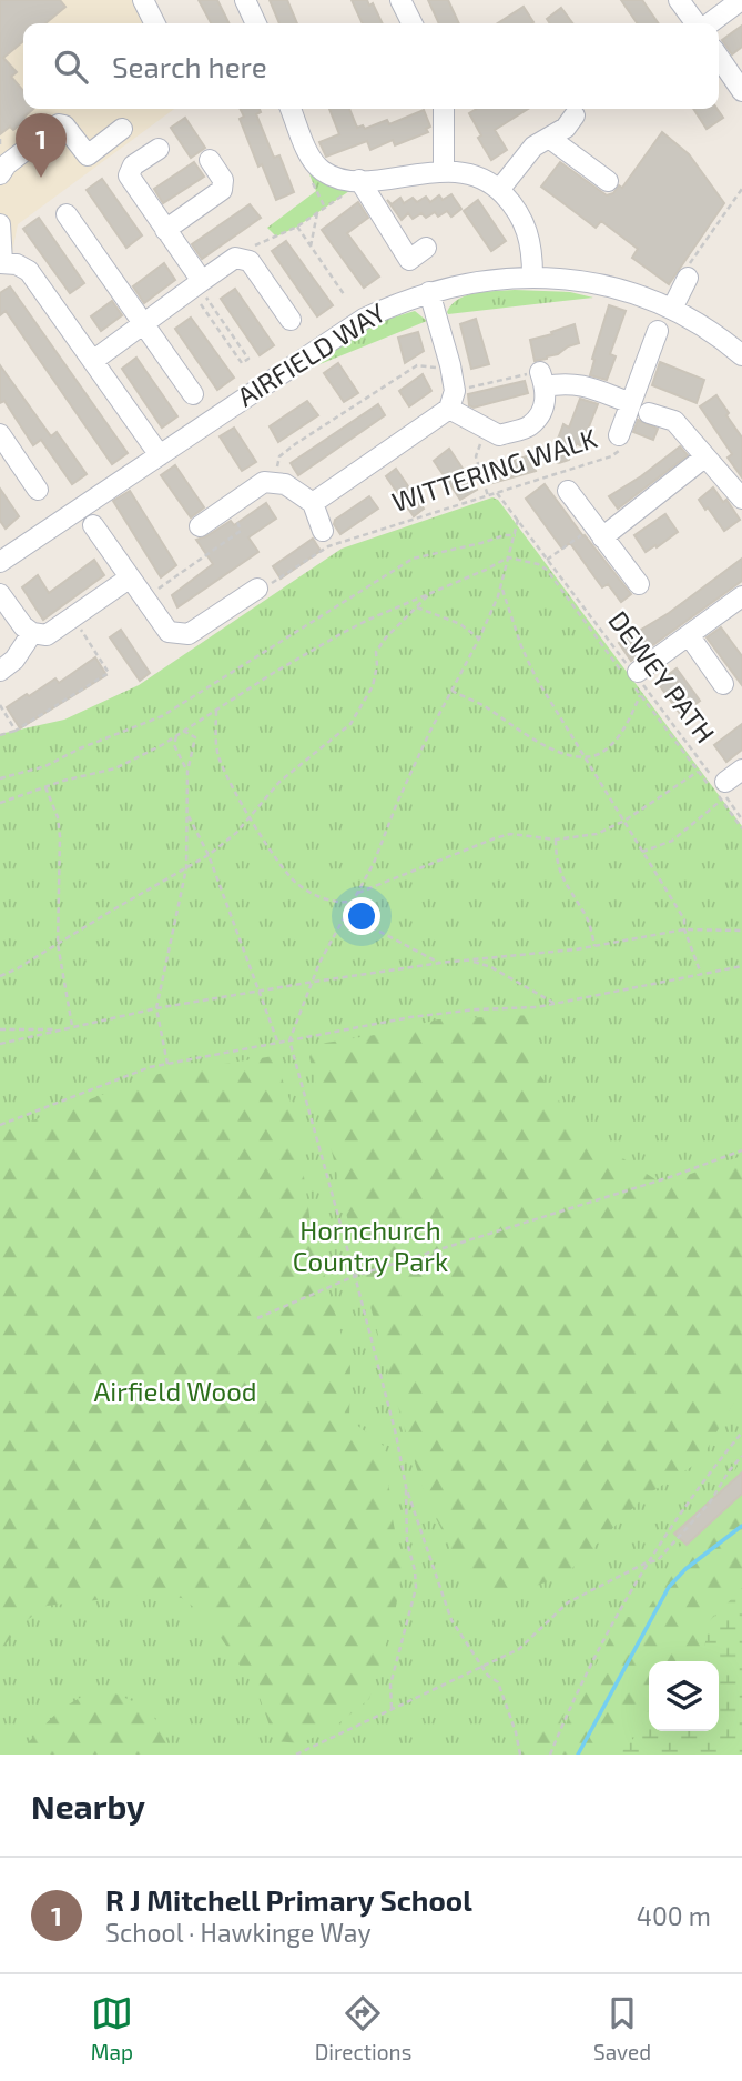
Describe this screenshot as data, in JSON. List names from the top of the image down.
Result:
{
  "streets": {
    "street": ["AIRFIELD WAY"],
    "path": ["WITTERING WALK", "DEWEY PATH"]
  },
  "crossings": [
    ["WITTERING WALK", "DEWEY PATH"]
  ],
  "parks": ["Hornchurch Country Park", "Airfield Wood"],
  "page": {
    "search": "Search here",
    "pins": "1",
    "heading": "Nearby",
    "list": [
      {
        "mark": "1",
        "name": "R J Mitchell Primary School",
        "note": "School · Hawkinge Way",
        "value": "400 m"
      }
    ],
    "nav": ["Map", "Directions", "Saved"]
  }
}
